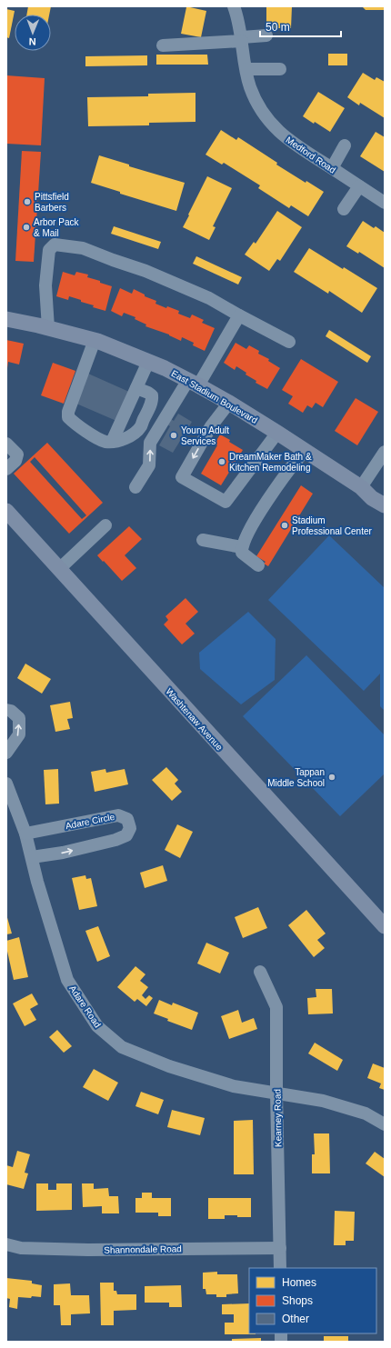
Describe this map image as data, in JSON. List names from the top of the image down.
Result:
{
  "streets": {
    "main road": ["East Stadium Boulevard", "Washtenaw Avenue"],
    "street": [
      "Medford Road",
      "Adare Circle",
      "Adare Road",
      "Kearney Road",
      "Shannondale Road"
    ]
  },
  "crossings": [
    ["Adare Circle", "Adare Road"],
    ["Adare Road", "Kearney Road"],
    ["Kearney Road", "Shannondale Road"]
  ],
  "places": [
    "Pittsfield Barbers",
    "Arbor Pack & Mail",
    "Young Adult Services",
    "DreamMaker Bath & Kitchen Remodeling",
    "Stadium Professional Center",
    "Tappan Middle School"
  ],
  "legend": ["Homes", "Shops", "Other"],
  "scale_bar": "50 m",
  "north": "bottom"
}
